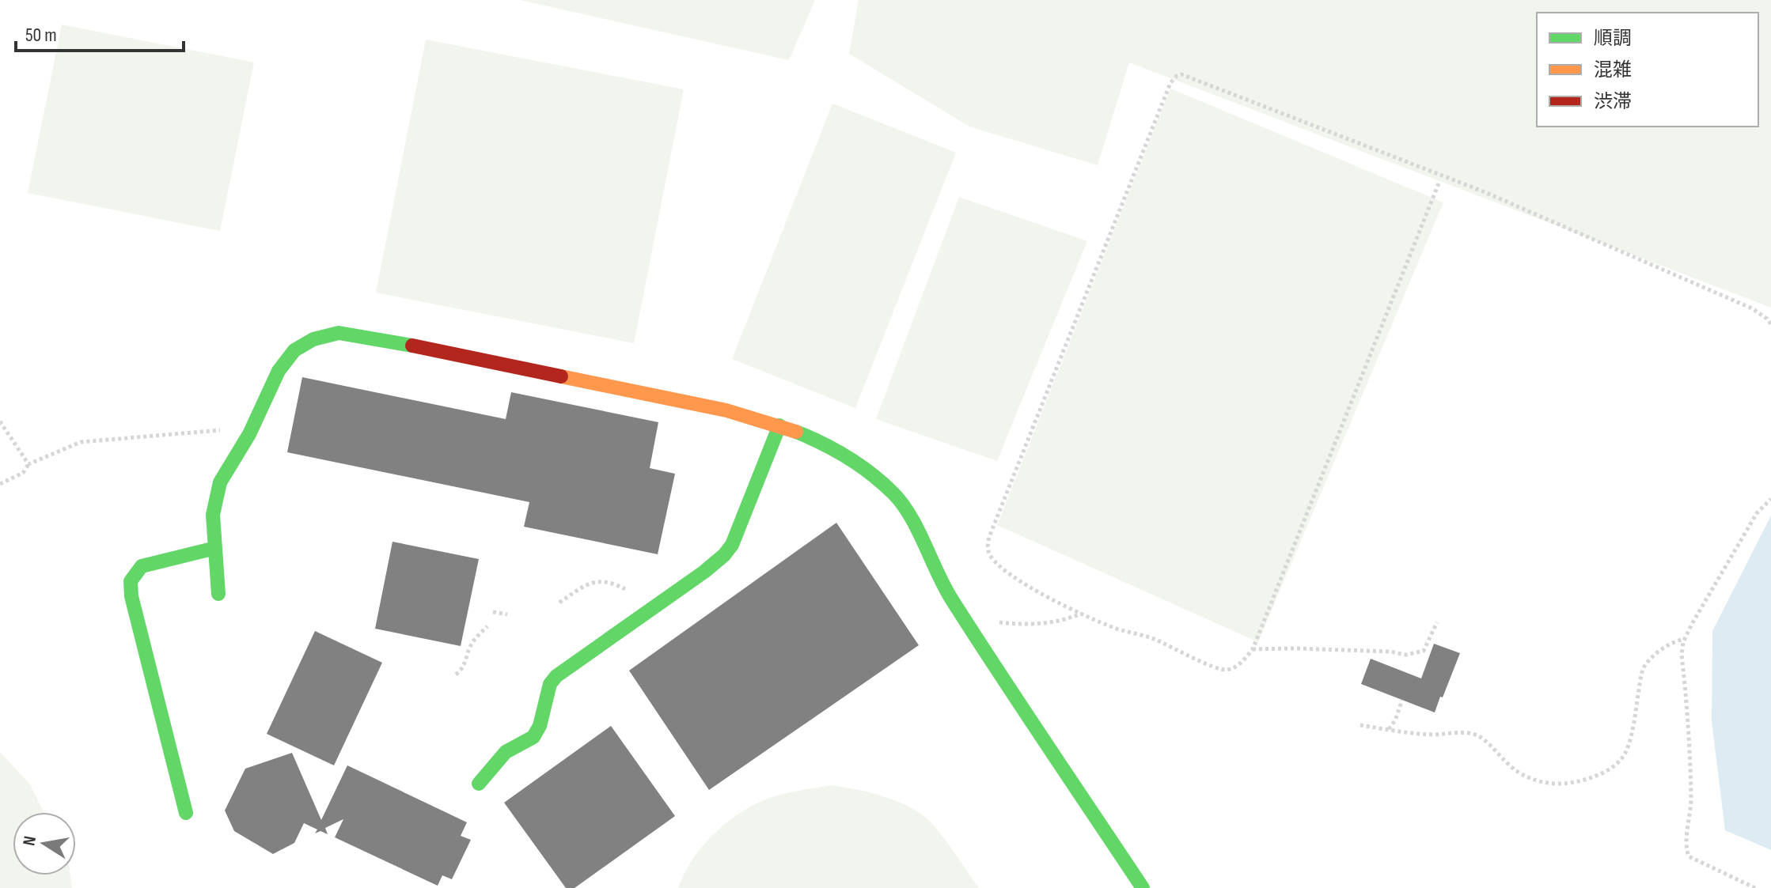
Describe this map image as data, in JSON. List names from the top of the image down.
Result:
{
  "legend": ["順調", "混雑", "渋滞"],
  "scale_bar": "50 m",
  "north": "left"
}
